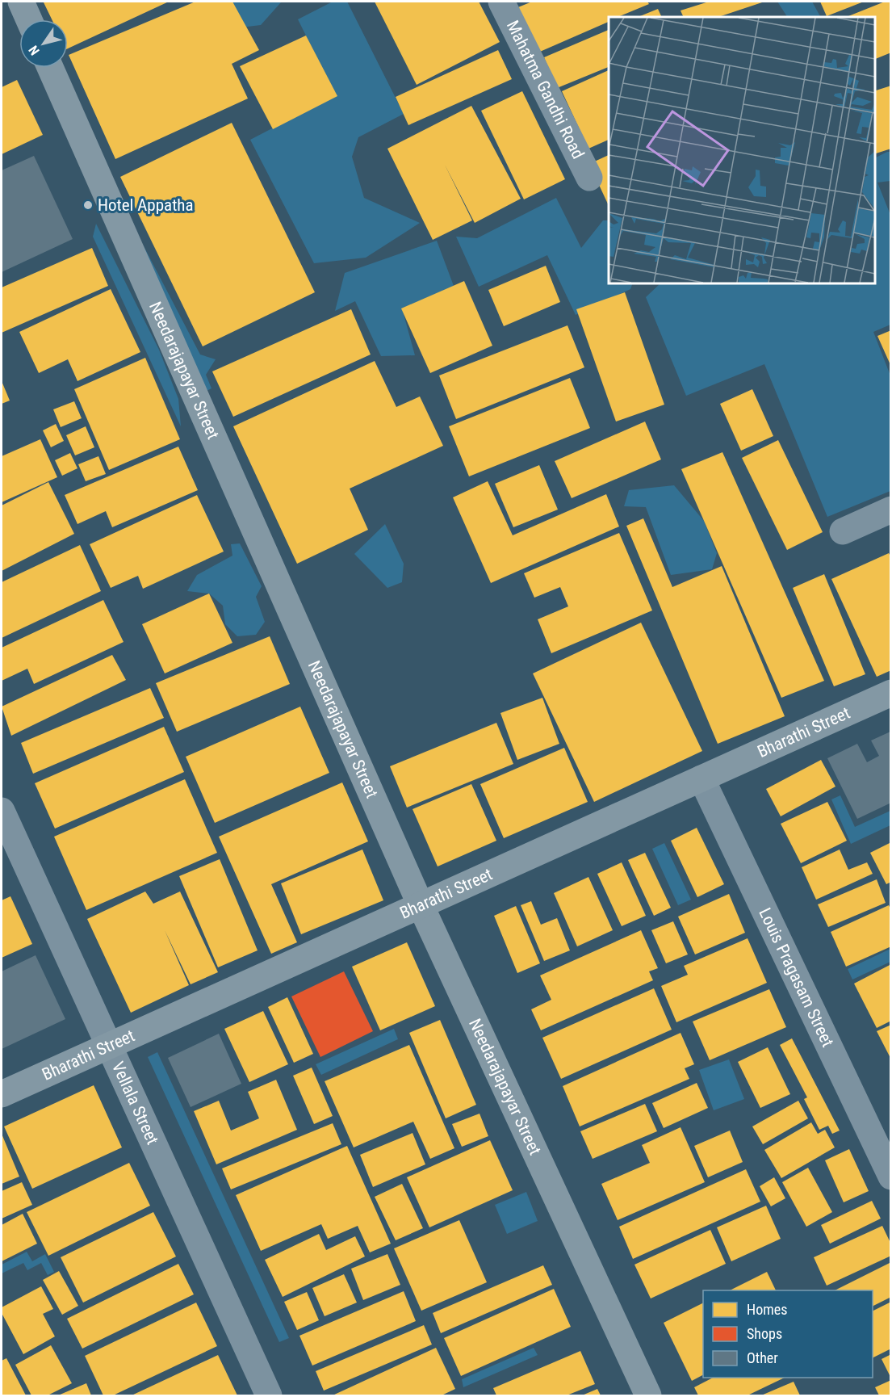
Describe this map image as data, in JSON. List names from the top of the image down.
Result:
{
  "streets": {
    "street": [
      "Mahatma Gandhi Road",
      "Needarajapayar Street",
      "Bharathi Street",
      "Louis Pragasam Street",
      "Vellala Street"
    ]
  },
  "crossings": [
    ["Needarajapayar Street", "Bharathi Street"],
    ["Bharathi Street", "Louis Pragasam Street"],
    ["Bharathi Street", "Vellala Street"]
  ],
  "places": ["Hotel Appatha"],
  "legend": ["Homes", "Shops", "Other"],
  "north": "bottom left"
}
